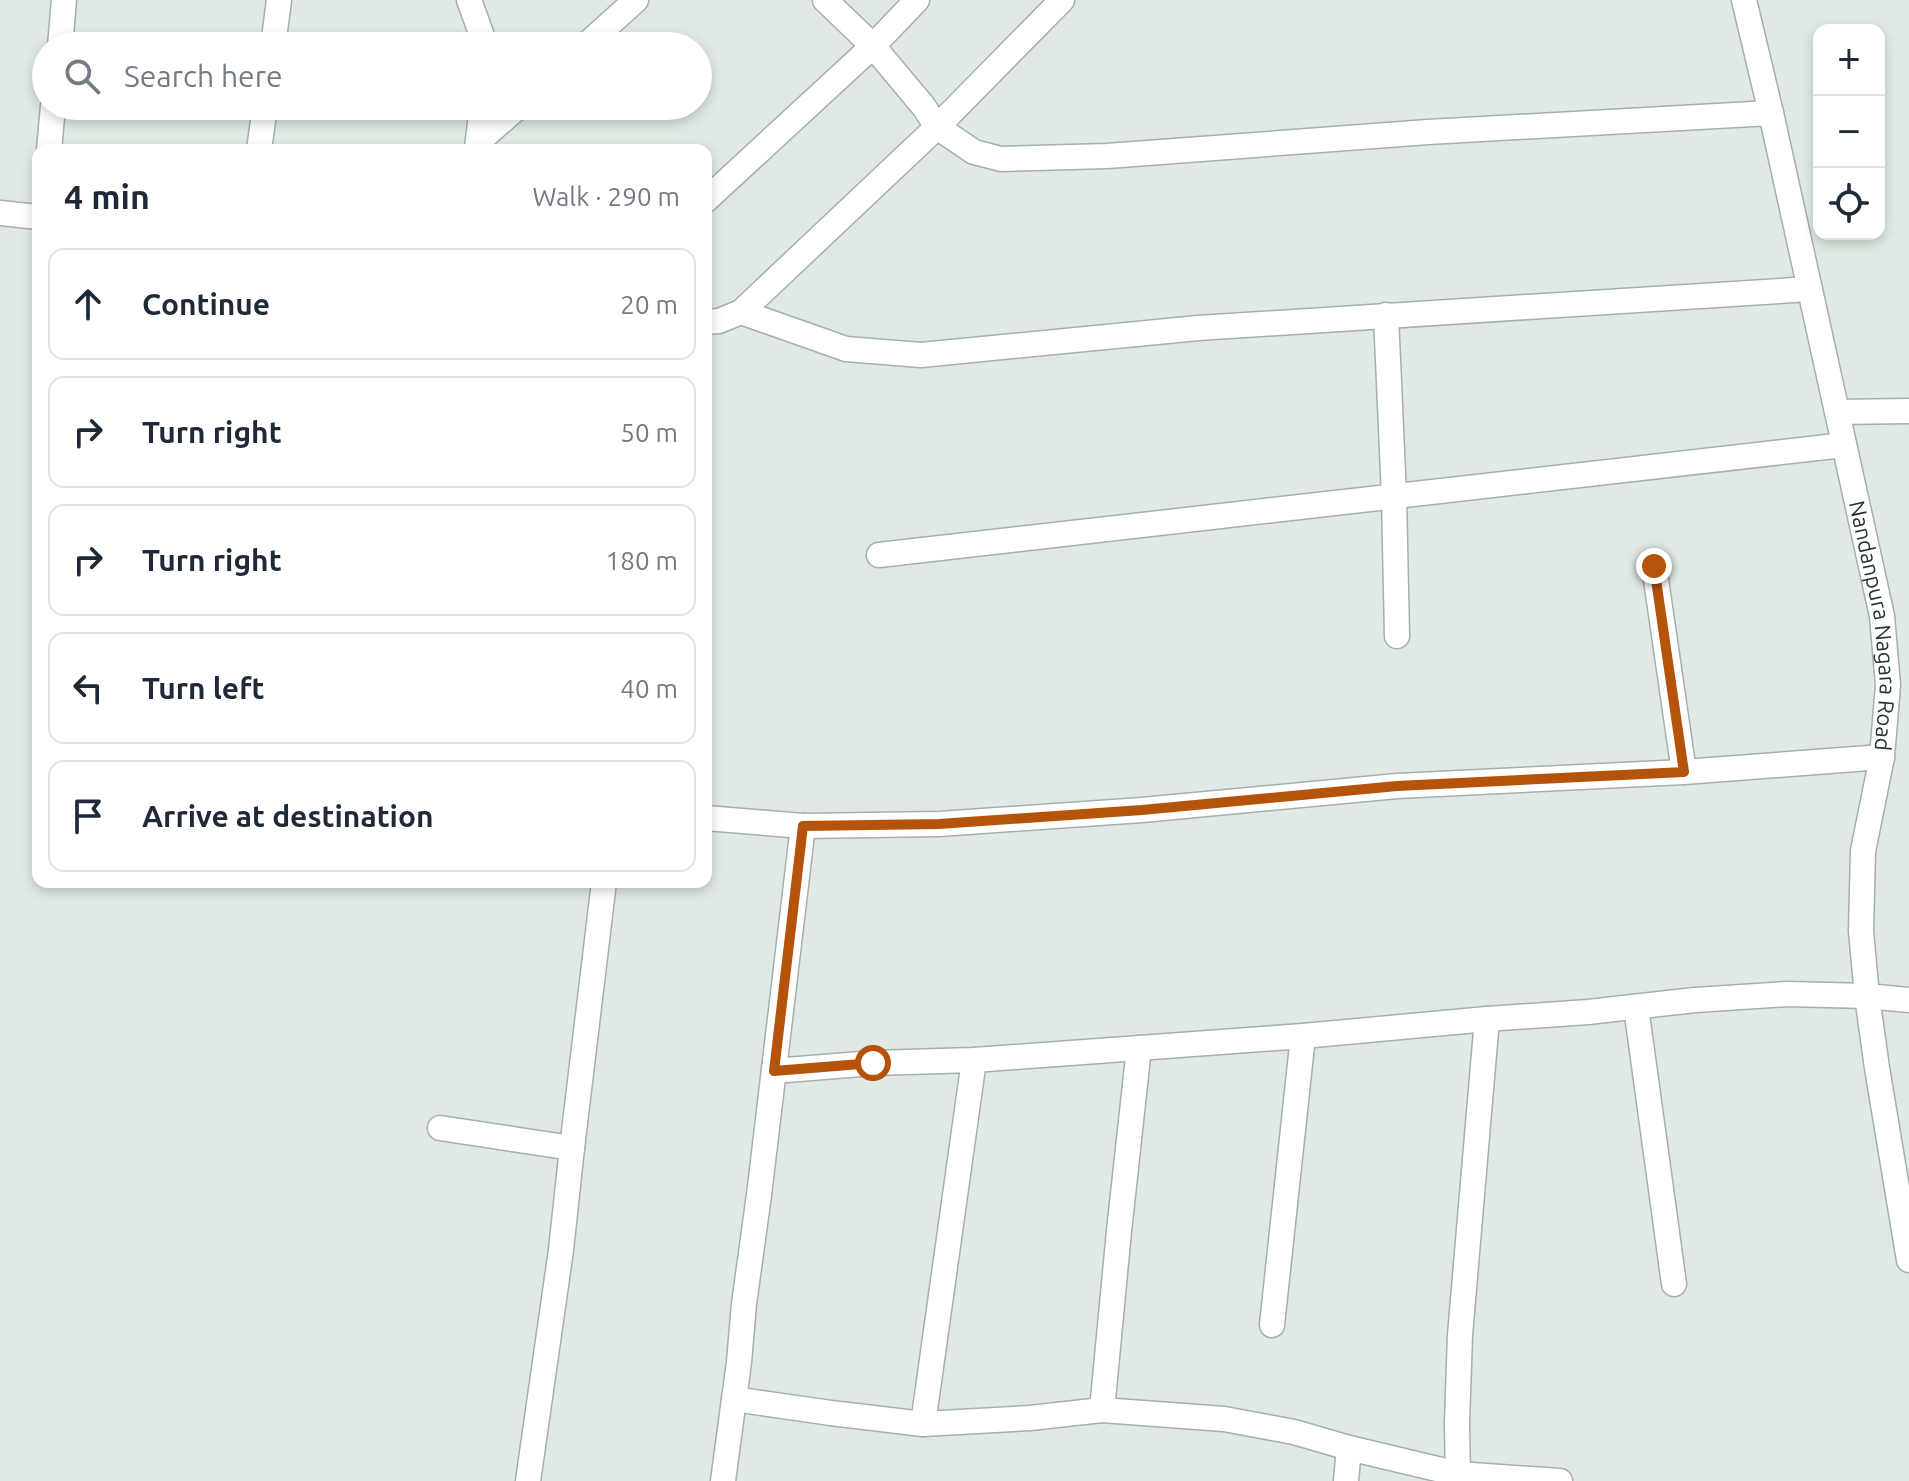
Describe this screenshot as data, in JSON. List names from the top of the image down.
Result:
{
  "streets": {
    "street": ["Nandanpura Nagara Road"]
  },
  "page": {
    "map_buttons": ["+", "−"],
    "search": "Search here",
    "heading": ["4 min", "Walk · 290 m"],
    "list": [
      ["Continue", "20 m"],
      ["Turn right", "50 m"],
      ["Turn right", "180 m"],
      ["Turn left", "40 m"],
      "Arrive at destination"
    ]
  }
}
